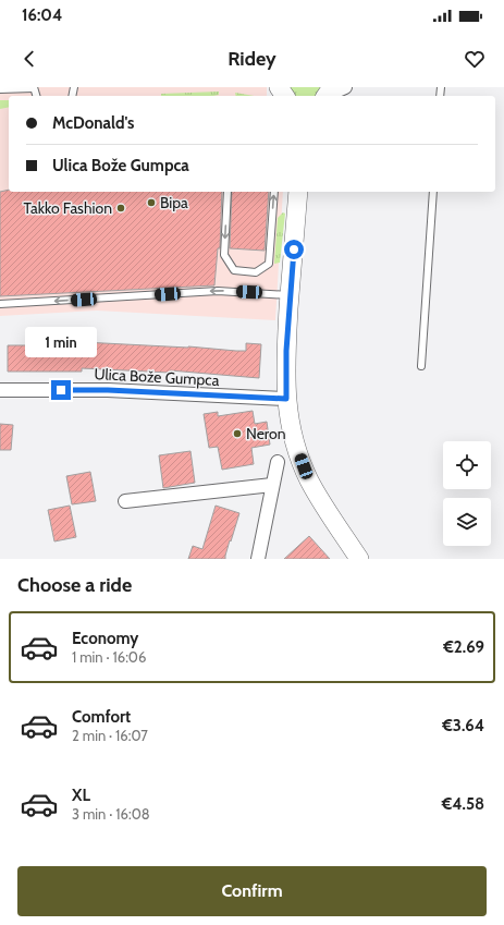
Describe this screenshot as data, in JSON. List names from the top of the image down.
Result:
{
  "streets": {
    "street": ["Ulica Bože Gumpca"]
  },
  "places": ["Bipa", "Takko Fashion", "Neron"],
  "page": {
    "status": "16:04",
    "header": "Ridey",
    "banner": ["McDonald's", "Ulica Bože Gumpca"],
    "bubble": "1 min",
    "heading": "Choose a ride",
    "list": [
      {
        "name": "Economy",
        "note": "1 min · 16:06",
        "value": "€2.69"
      },
      {
        "name": "Comfort",
        "note": "2 min · 16:07",
        "value": "€3.64"
      },
      {
        "name": "XL",
        "note": "3 min · 16:08",
        "value": "€4.58"
      }
    ],
    "buttons": "Confirm"
  }
}
